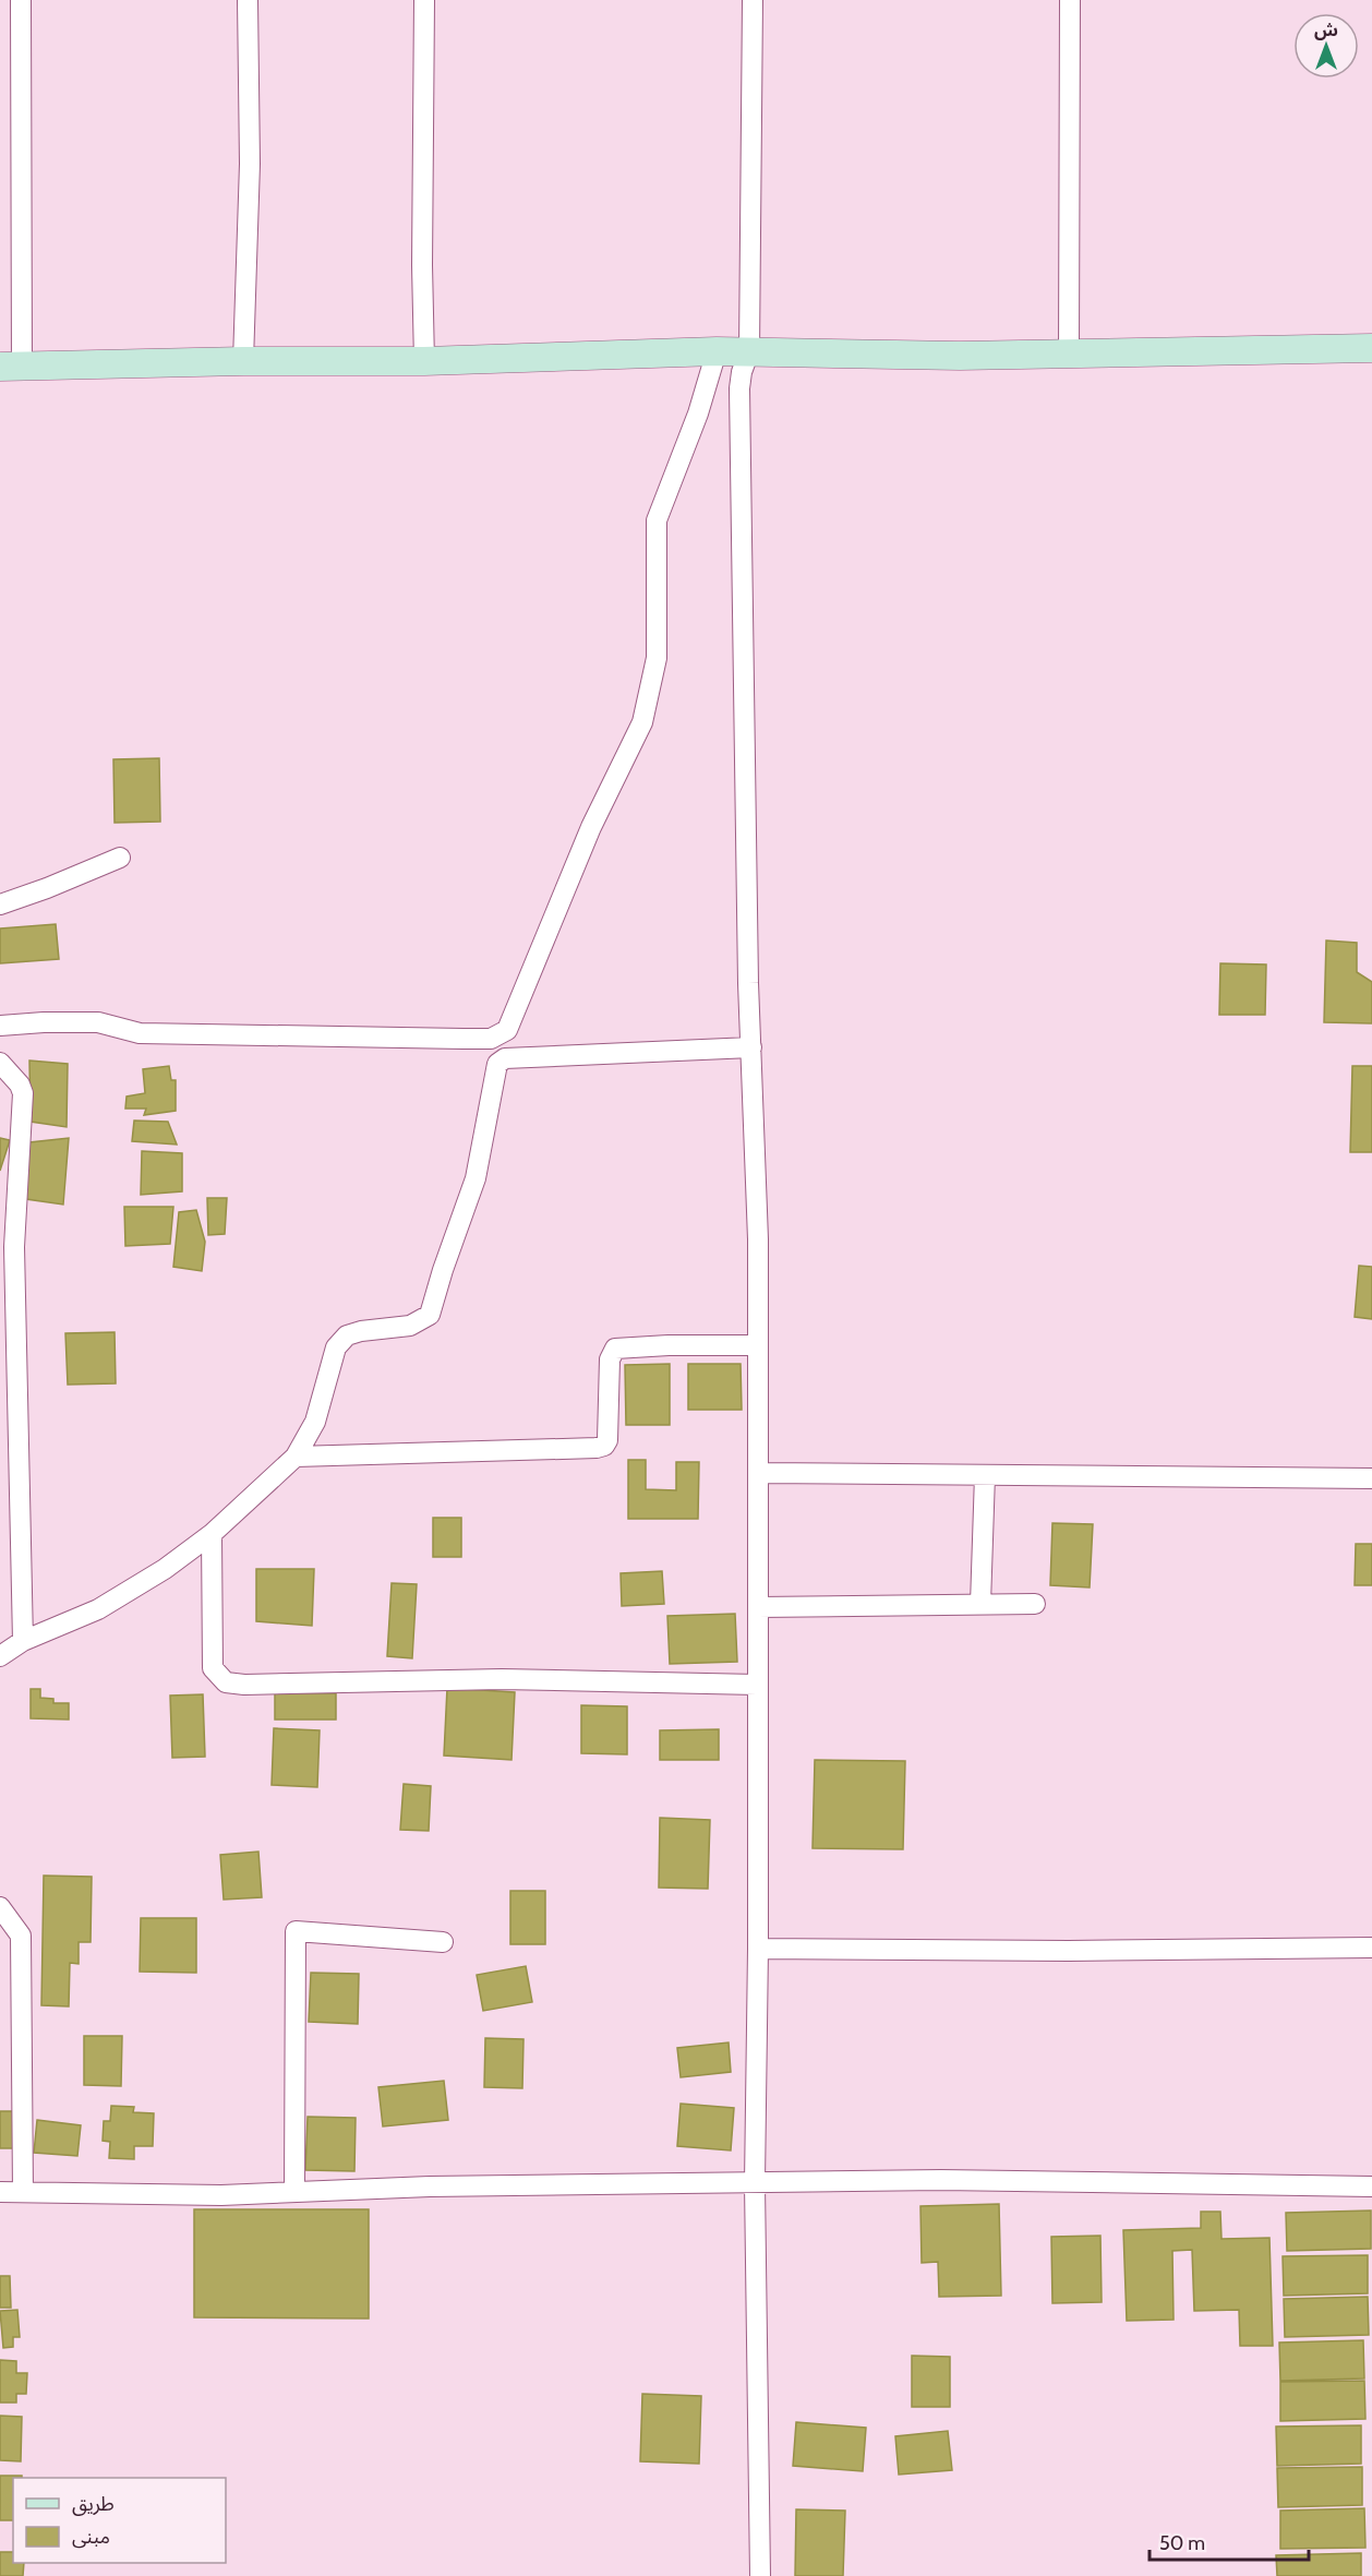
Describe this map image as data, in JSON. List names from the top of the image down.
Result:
{
  "legend": ["طريق", "مبنى"],
  "scale_bar": "50 m",
  "north": "top"
}
